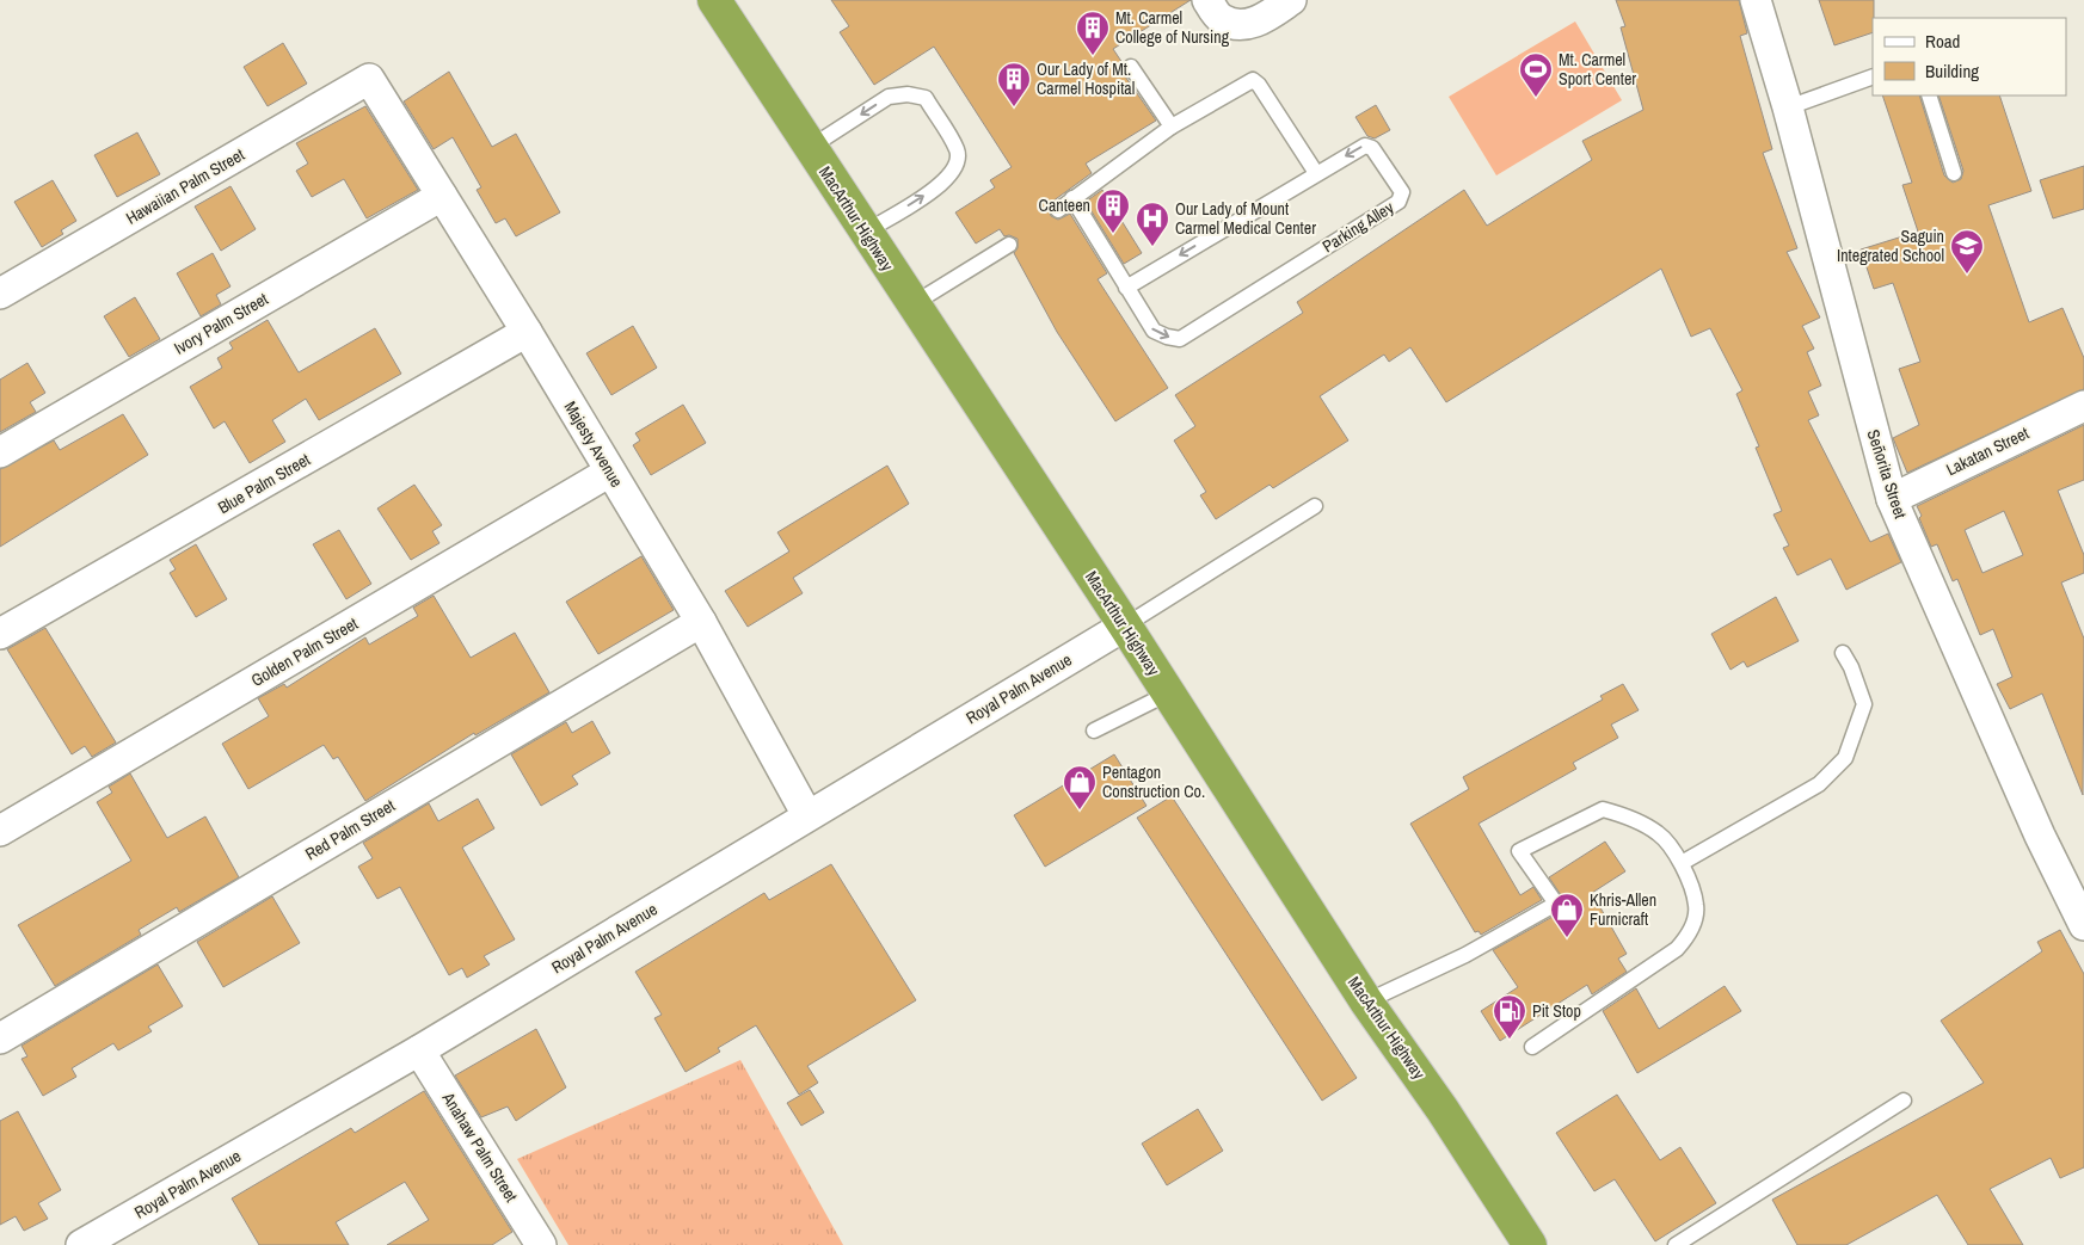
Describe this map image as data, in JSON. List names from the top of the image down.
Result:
{
  "streets": {
    "highway": ["MacArthur Highway"],
    "street": [
      "Hawaiian Palm Street",
      "Ivory Palm Street",
      "Majesty Avenue",
      "Lakatan Street",
      "Señorita Street",
      "Blue Palm Street",
      "Golden Palm Street",
      "Royal Palm Avenue",
      "Red Palm Street",
      "Anahaw Palm Street"
    ],
    "lane": ["Parking Alley"]
  },
  "crossings": [
    ["Hawaiian Palm Street", "Majesty Avenue"],
    ["MacArthur Highway", "Royal Palm Avenue"],
    ["Ivory Palm Street", "Majesty Avenue"],
    ["Majesty Avenue", "Blue Palm Street"],
    ["Majesty Avenue", "Golden Palm Street"],
    ["Majesty Avenue", "Royal Palm Avenue"],
    ["Majesty Avenue", "Red Palm Street"],
    ["Lakatan Street", "Señorita Street"],
    ["Royal Palm Avenue", "Anahaw Palm Street"]
  ],
  "places": {
    "building": ["Mt. Carmel College of Nursing", "Our Lady of Mt. Carmel Hospital", "Canteen"],
    "sports": ["Mt. Carmel Sport Center"],
    "hospital": ["Our Lady of Mount Carmel Medical Center"],
    "school or university": ["Saguin Integrated School"],
    "shop": ["Pentagon Construction Co.", "Khris-Allen Furnicraft"],
    "fuel station": ["Pit Stop"]
  },
  "legend": ["Road", "Building"]
}
